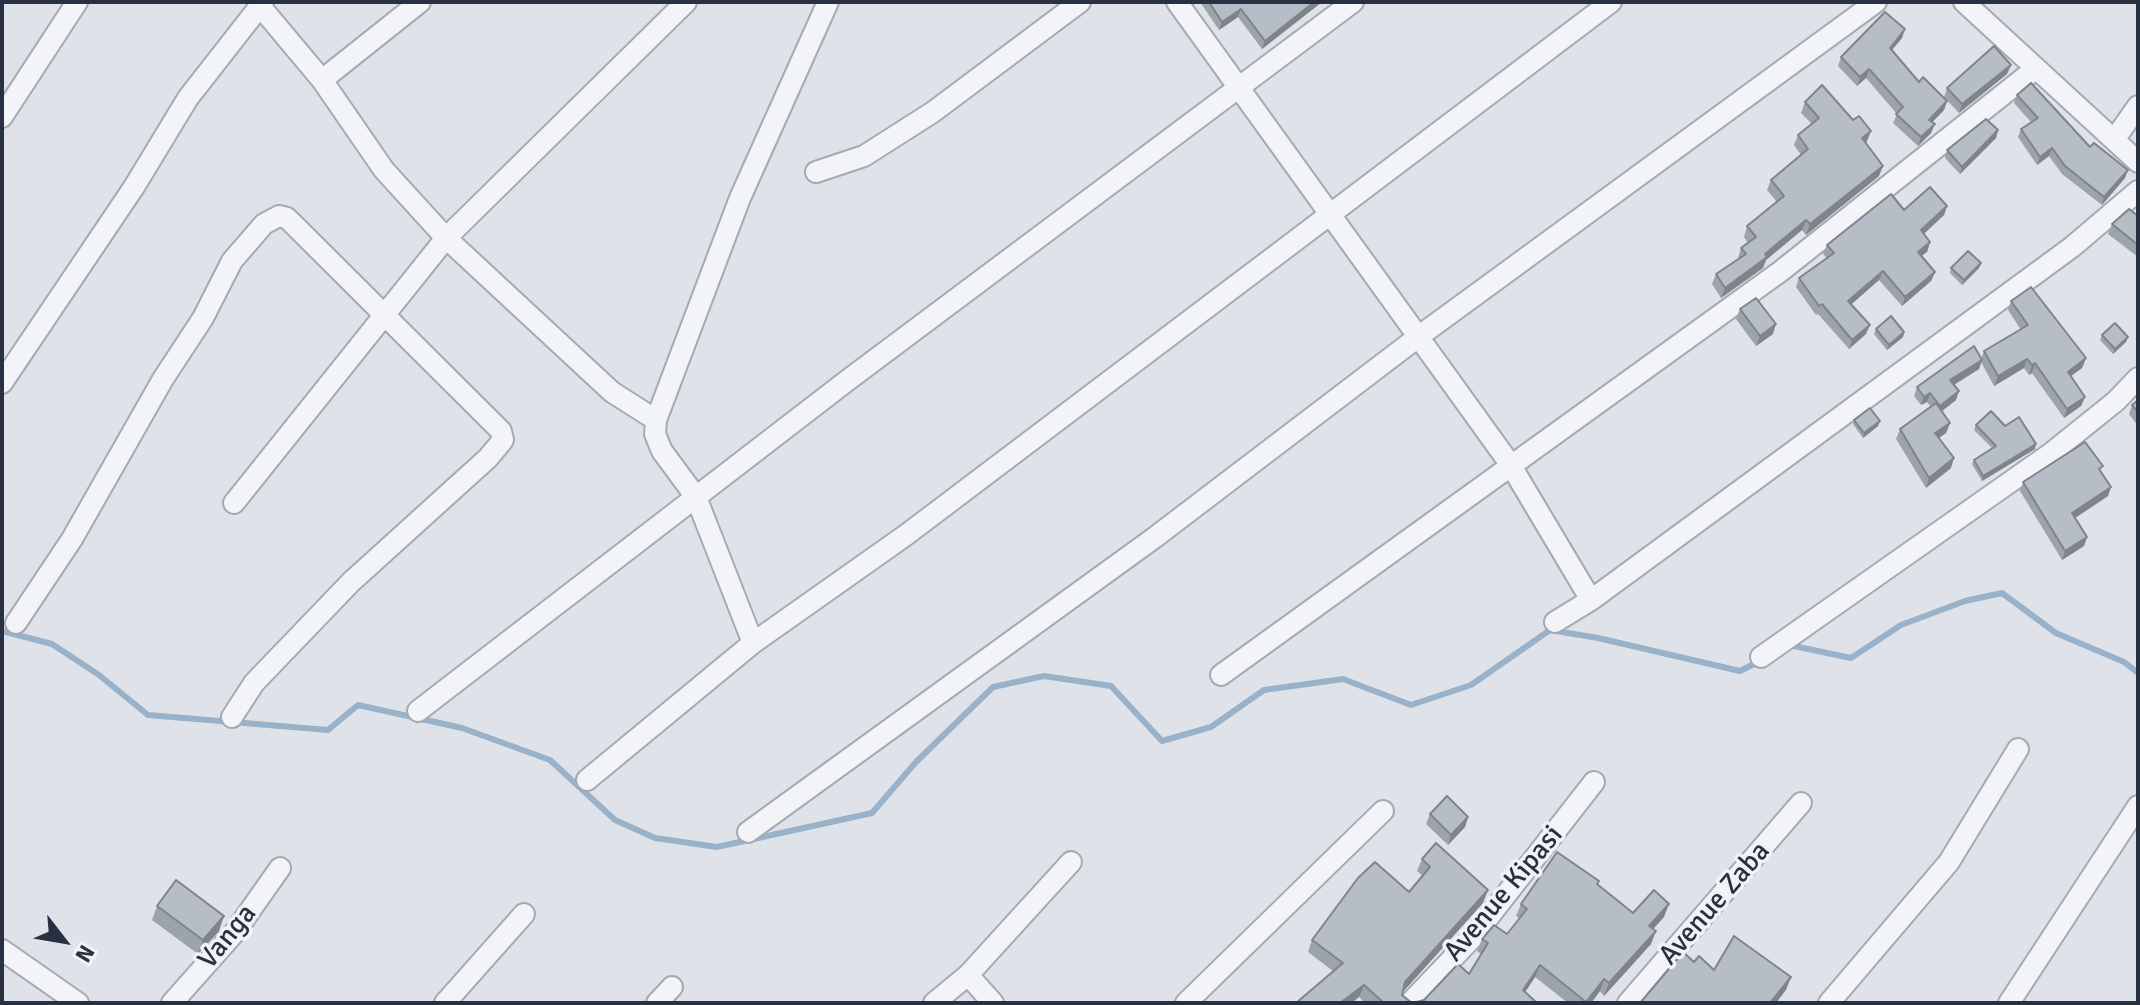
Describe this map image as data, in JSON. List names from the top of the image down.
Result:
{
  "streets": {
    "street": ["Avenue Kipasi", "Avenue Zaba", "Vanga"]
  },
  "north": "bottom right"
}
